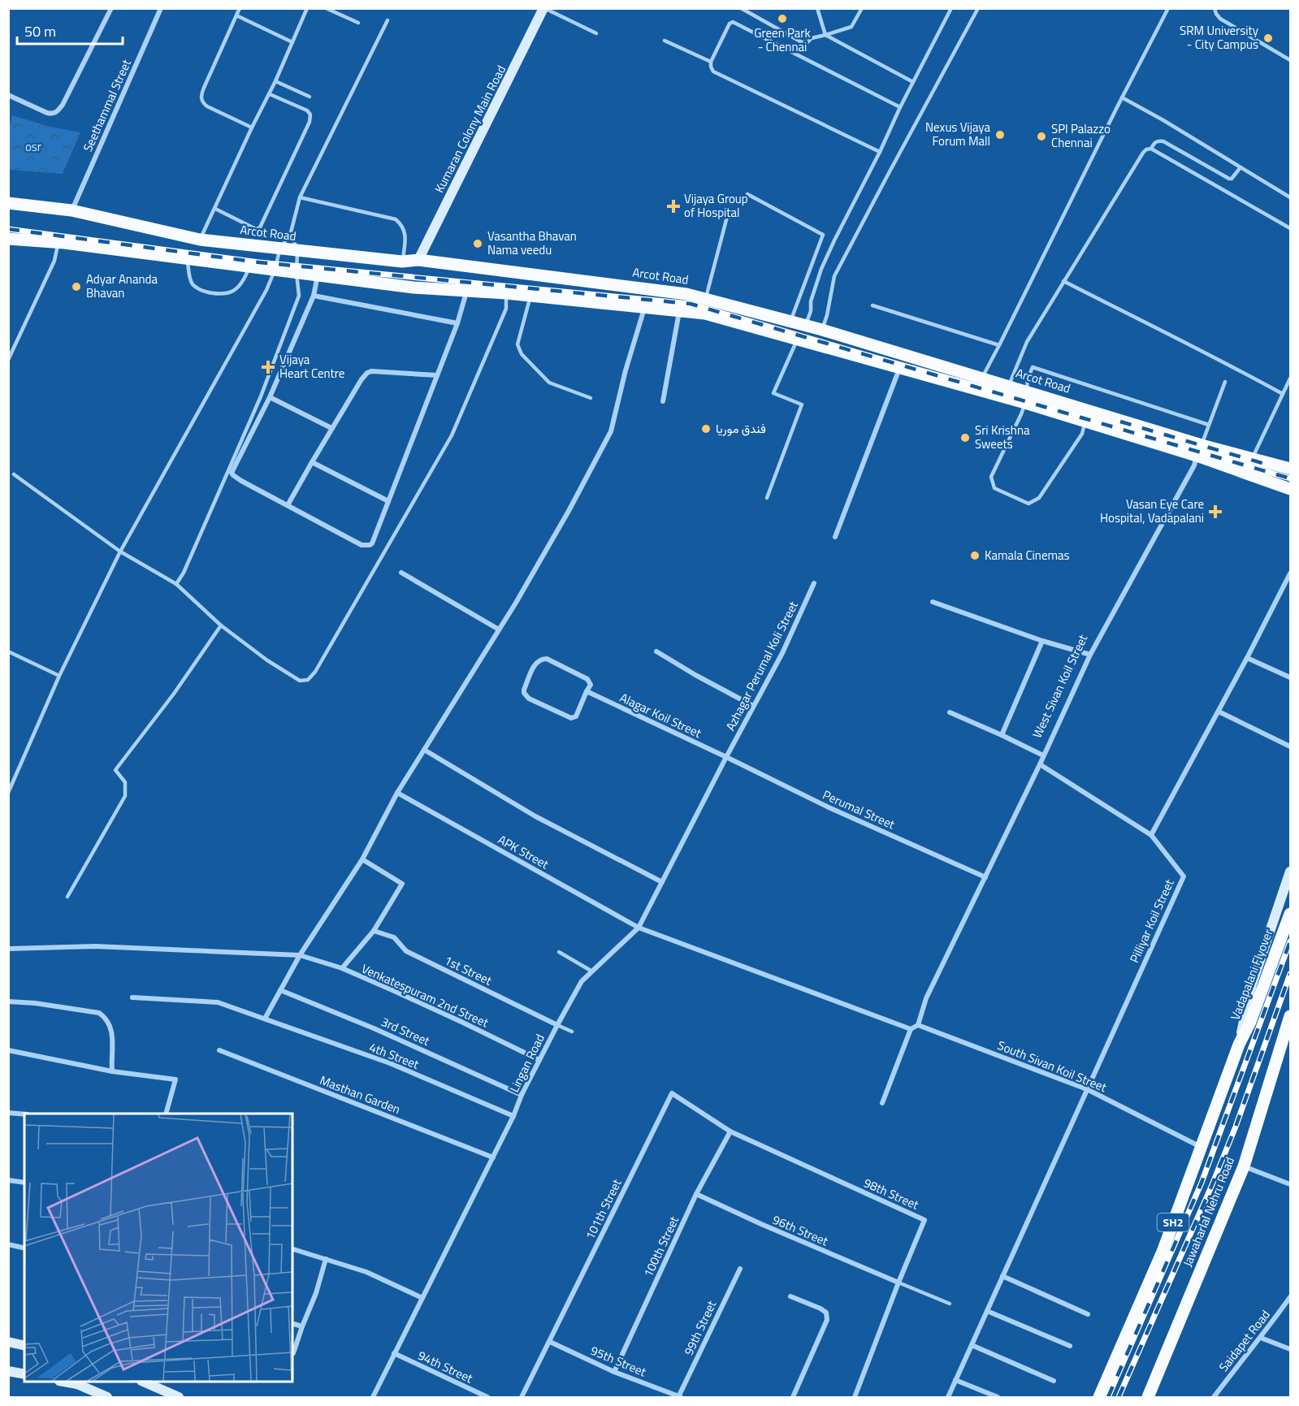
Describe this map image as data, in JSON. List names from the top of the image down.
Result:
{
  "streets": {
    "main road": [
      "Arcot Road",
      "Vadapalani Flyover",
      "Jawaharlal Nehru Road",
      "SH2"
    ],
    "street": [
      "Seethammal Street",
      "Kumaran Colony Main Road",
      "Azhagar Perumal Koli Street",
      "West Sivan Koil Street",
      "Alagar Koil Street",
      "Perumal Street",
      "APK Street",
      "Pilliyar Koil Street",
      "1st Street",
      "Venkatespuram 2nd Street",
      "3rd Street",
      "4th Street",
      "Lingan Road",
      "South Sivan Koil Street",
      "Masthan Garden",
      "98th Street",
      "101th Street",
      "96th Street",
      "100th Street",
      "99th Street",
      "Saidapet Road",
      "95th Street",
      "94th Street"
    ]
  },
  "crossings": [
    ["Seethammal Street", "Arcot Road"],
    ["Kumaran Colony Main Road", "Arcot Road"],
    ["Arcot Road", "West Sivan Koil Street"],
    ["Azhagar Perumal Koli Street", "Alagar Koil Street"],
    ["Azhagar Perumal Koli Street", "Perumal Street"],
    ["Azhagar Perumal Koli Street", "Lingan Road"],
    ["West Sivan Koil Street", "Perumal Street"],
    ["West Sivan Koil Street", "Pilliyar Koil Street"],
    ["West Sivan Koil Street", "South Sivan Koil Street"],
    ["Alagar Koil Street", "Perumal Street"],
    ["Alagar Koil Street", "Lingan Road"],
    ["Perumal Street", "Lingan Road"],
    ["APK Street", "Lingan Road"],
    ["Pilliyar Koil Street", "South Sivan Koil Street"],
    ["1st Street", "Lingan Road"],
    ["Vadapalani Flyover", "SH2"],
    ["Venkatespuram 2nd Street", "Lingan Road"],
    ["3rd Street", "Lingan Road"],
    ["4th Street", "Lingan Road"],
    ["Lingan Road", "Masthan Garden"],
    ["Lingan Road", "94th Street"],
    ["South Sivan Koil Street", "SH2"],
    ["98th Street", "101th Street"],
    ["98th Street", "96th Street"],
    ["98th Street", "100th Street"],
    ["101th Street", "100th Street"],
    ["101th Street", "95th Street"],
    ["96th Street", "100th Street"],
    ["100th Street", "95th Street"],
    ["99th Street", "95th Street"]
  ],
  "parks": ["osr"],
  "places": {
    "other": [
      "Green Park - Chennai",
      "SRM University - City Campus",
      "Nexus Vijaya Forum Mall",
      "SPI Palazzo Chennai",
      "Vasantha Bhavan Nama veedu",
      "Adyar Ananda Bhavan",
      "فندق موريا",
      "Sri Krishna Sweets",
      "Kamala Cinemas"
    ],
    "health": ["Vijaya Group of Hospital", "Vijaya Heart Centre", "Vasan Eye Care Hospital, Vadapalani"]
  },
  "scale_bar": "50 m"
}
